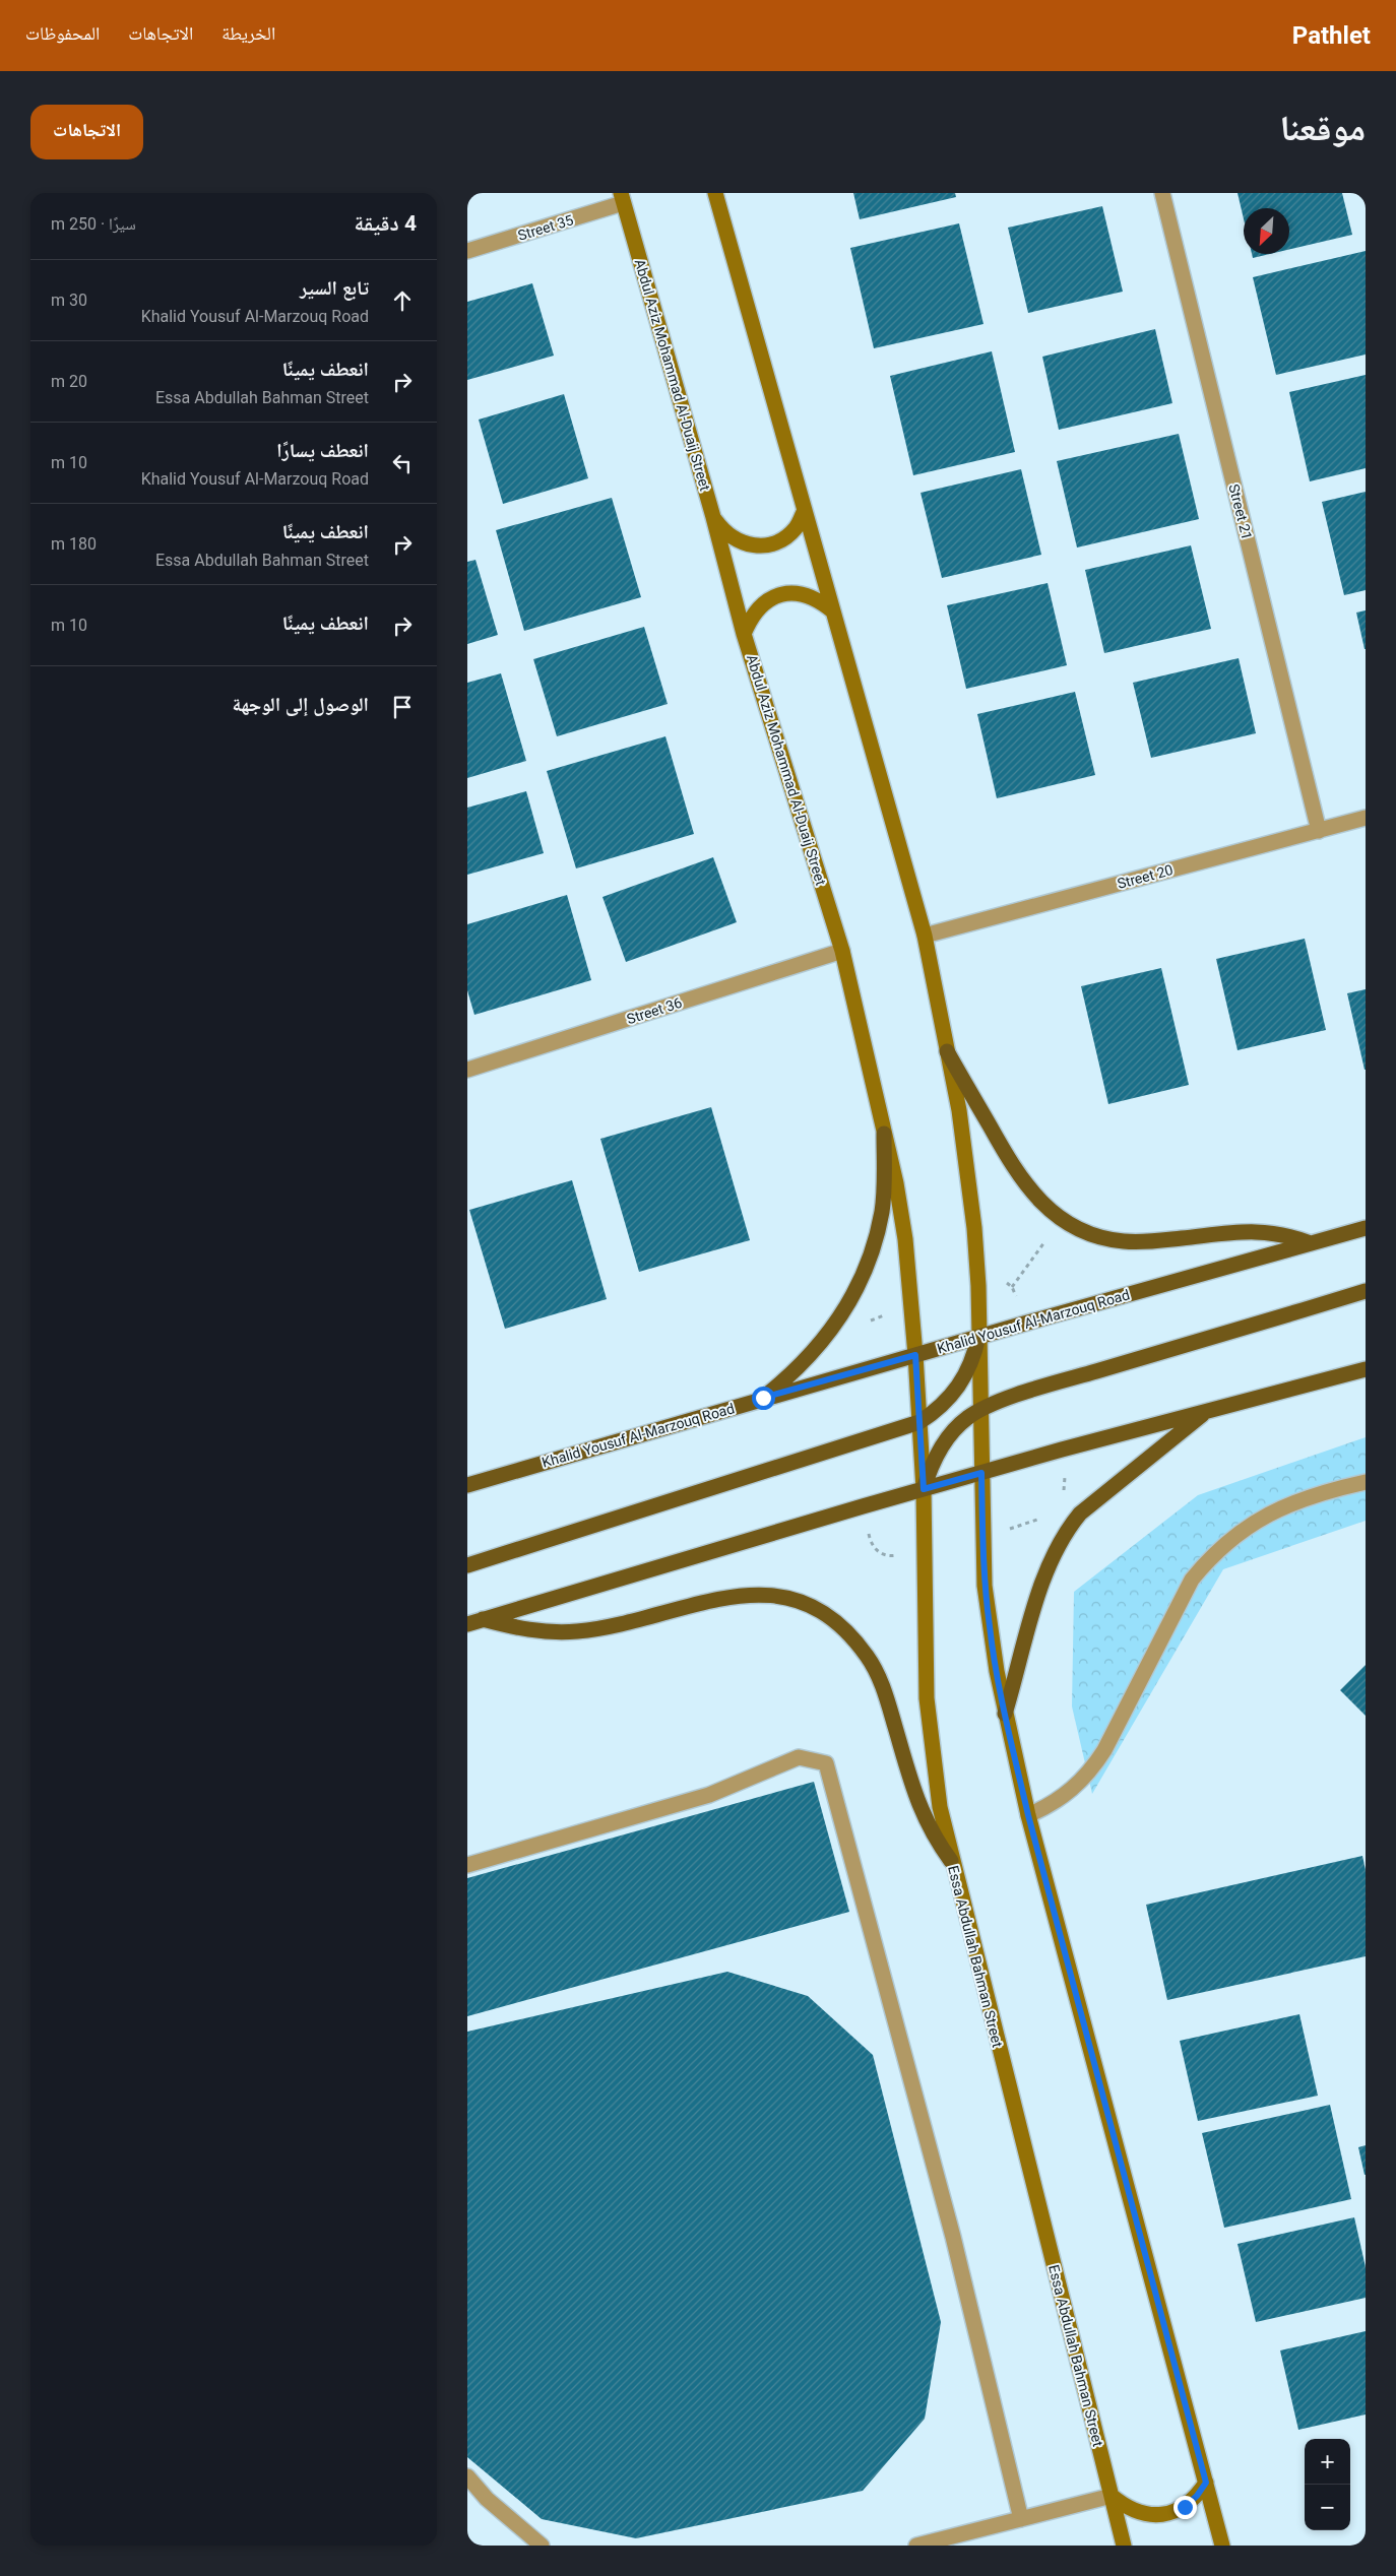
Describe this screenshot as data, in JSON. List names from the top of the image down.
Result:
{
  "streets": {
    "main road": ["Khalid Yousuf Al-Marzouq Road"],
    "street": [
      "Street 35",
      "Abdul Aziz Mohammad Al-Duaij Street",
      "Street 21",
      "Street 20",
      "Street 36",
      "Essa Abdullah Bahman Street"
    ]
  },
  "crossings": [
    ["Street 35", "Abdul Aziz Mohammad Al-Duaij Street"],
    ["Abdul Aziz Mohammad Al-Duaij Street", "Street 36"],
    ["Abdul Aziz Mohammad Al-Duaij Street", "Khalid Yousuf Al-Marzouq Road"],
    ["Abdul Aziz Mohammad Al-Duaij Street", "Essa Abdullah Bahman Street"],
    ["Street 21", "Street 20"],
    ["Khalid Yousuf Al-Marzouq Road", "Essa Abdullah Bahman Street"]
  ],
  "north": "bottom left",
  "page": {
    "header": "Pathlet",
    "nav": ["الخريطة", "الاتجاهات", "المحفوظات"],
    "title": "موقعنا",
    "buttons": "الاتجاهات",
    "heading": ["4 دقيقة", "سيرًا · 250 m"],
    "list": [
      ["تابع السير", "Khalid Yousuf Al-Marzouq Road", "30 m"],
      ["انعطف يمينًا", "Essa Abdullah Bahman Street", "20 m"],
      ["انعطف يسارًا", "Khalid Yousuf Al-Marzouq Road", "10 m"],
      ["انعطف يمينًا", "Essa Abdullah Bahman Street", "180 m"],
      ["انعطف يمينًا", "10 m"],
      "الوصول إلى الوجهة"
    ],
    "map_buttons": ["+", "−"]
  }
}
